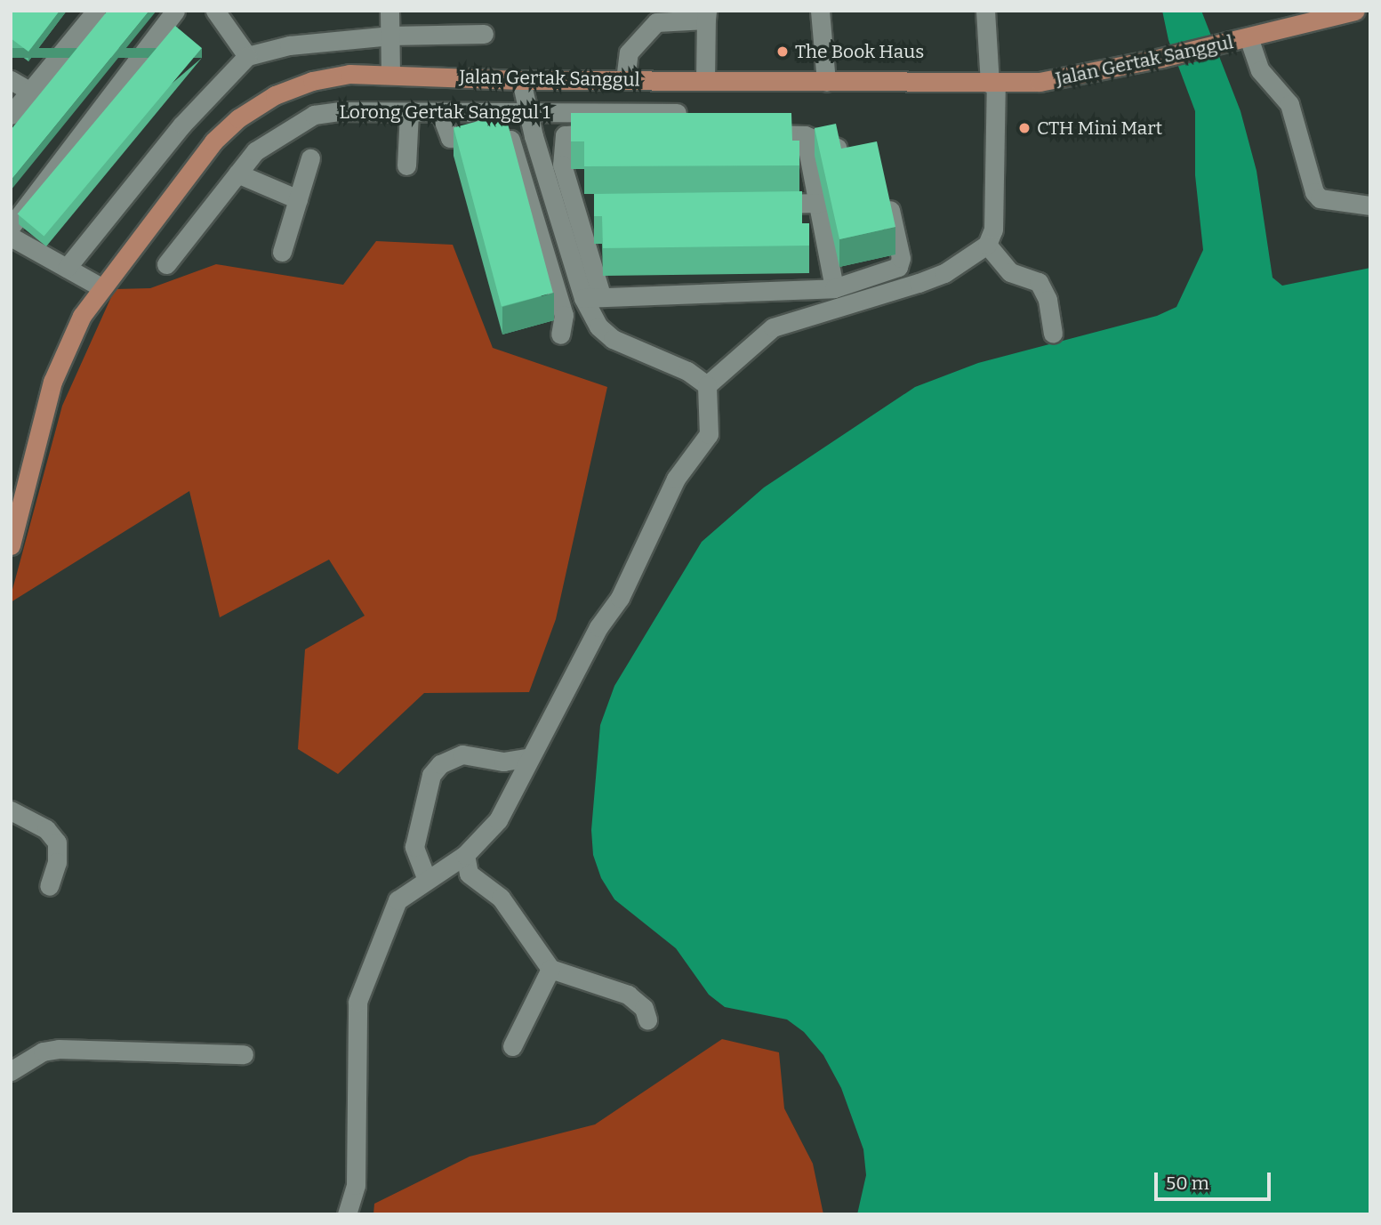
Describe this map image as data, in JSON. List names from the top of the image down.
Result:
{
  "streets": {
    "main road": ["Jalan Gertak Sanggul"],
    "street": ["Lorong Gertak Sanggul 1"]
  },
  "places": ["The Book Haus", "CTH Mini Mart"],
  "scale_bar": "50 m"
}
